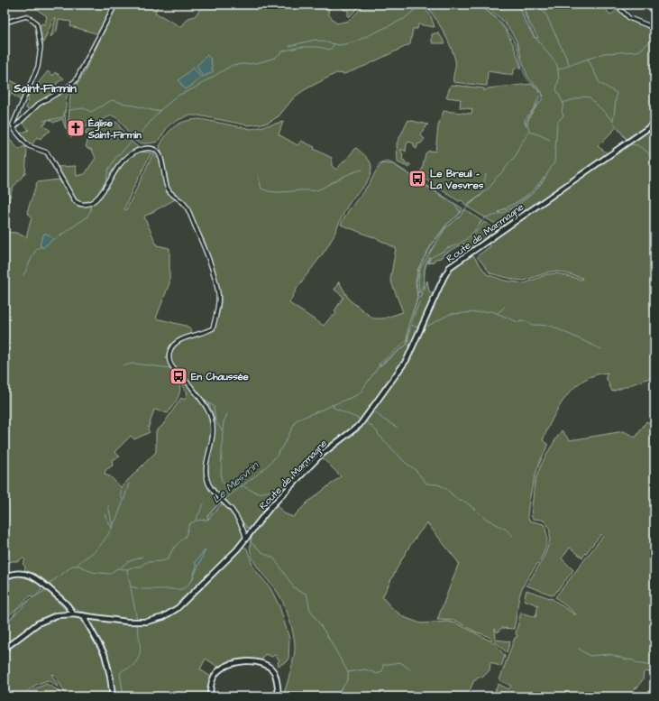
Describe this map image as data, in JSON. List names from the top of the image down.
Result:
{
  "streets": {
    "main road": ["Route de Marmagne"]
  },
  "districts": ["Saint-Firmin"],
  "water": ["Le Mesvrin"],
  "places": {
    "church": ["Église Saint-Firmin"],
    "bus stop": ["Le Breuil - La Vesvres", "En Chaussée"]
  }
}
